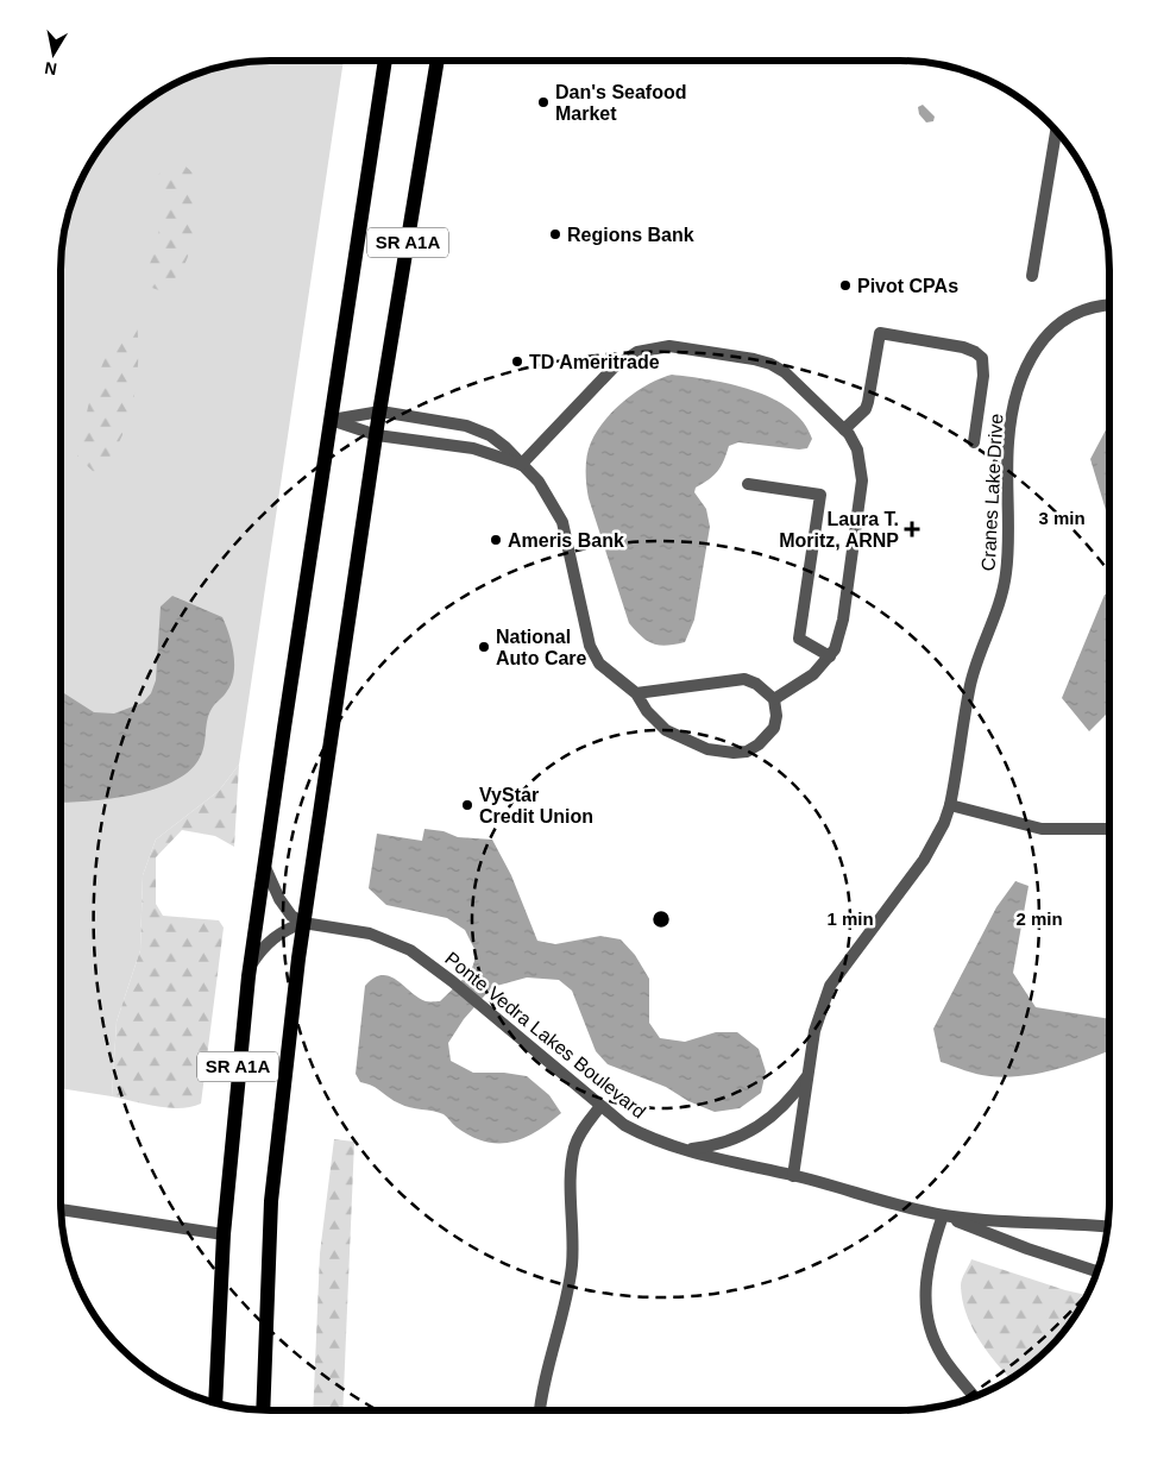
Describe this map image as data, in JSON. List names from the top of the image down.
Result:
{
  "streets": {
    "main road": ["SR A1A"],
    "street": ["Cranes Lake Drive", "Ponte Vedra Lakes Boulevard"]
  },
  "crossings": [
    ["SR A1A", "Ponte Vedra Lakes Boulevard"],
    ["Cranes Lake Drive", "Ponte Vedra Lakes Boulevard"]
  ],
  "places": {
    "other": [
      "Dan's Seafood Market",
      "Regions Bank",
      "Pivot CPAs",
      "TD Ameritrade",
      "Ameris Bank",
      "National Auto Care",
      "VyStar Credit Union"
    ],
    "health": ["Laura T. Moritz, ARNP"]
  },
  "north": "bottom",
  "rings": ["3 min", "1 min", "2 min"]
}
